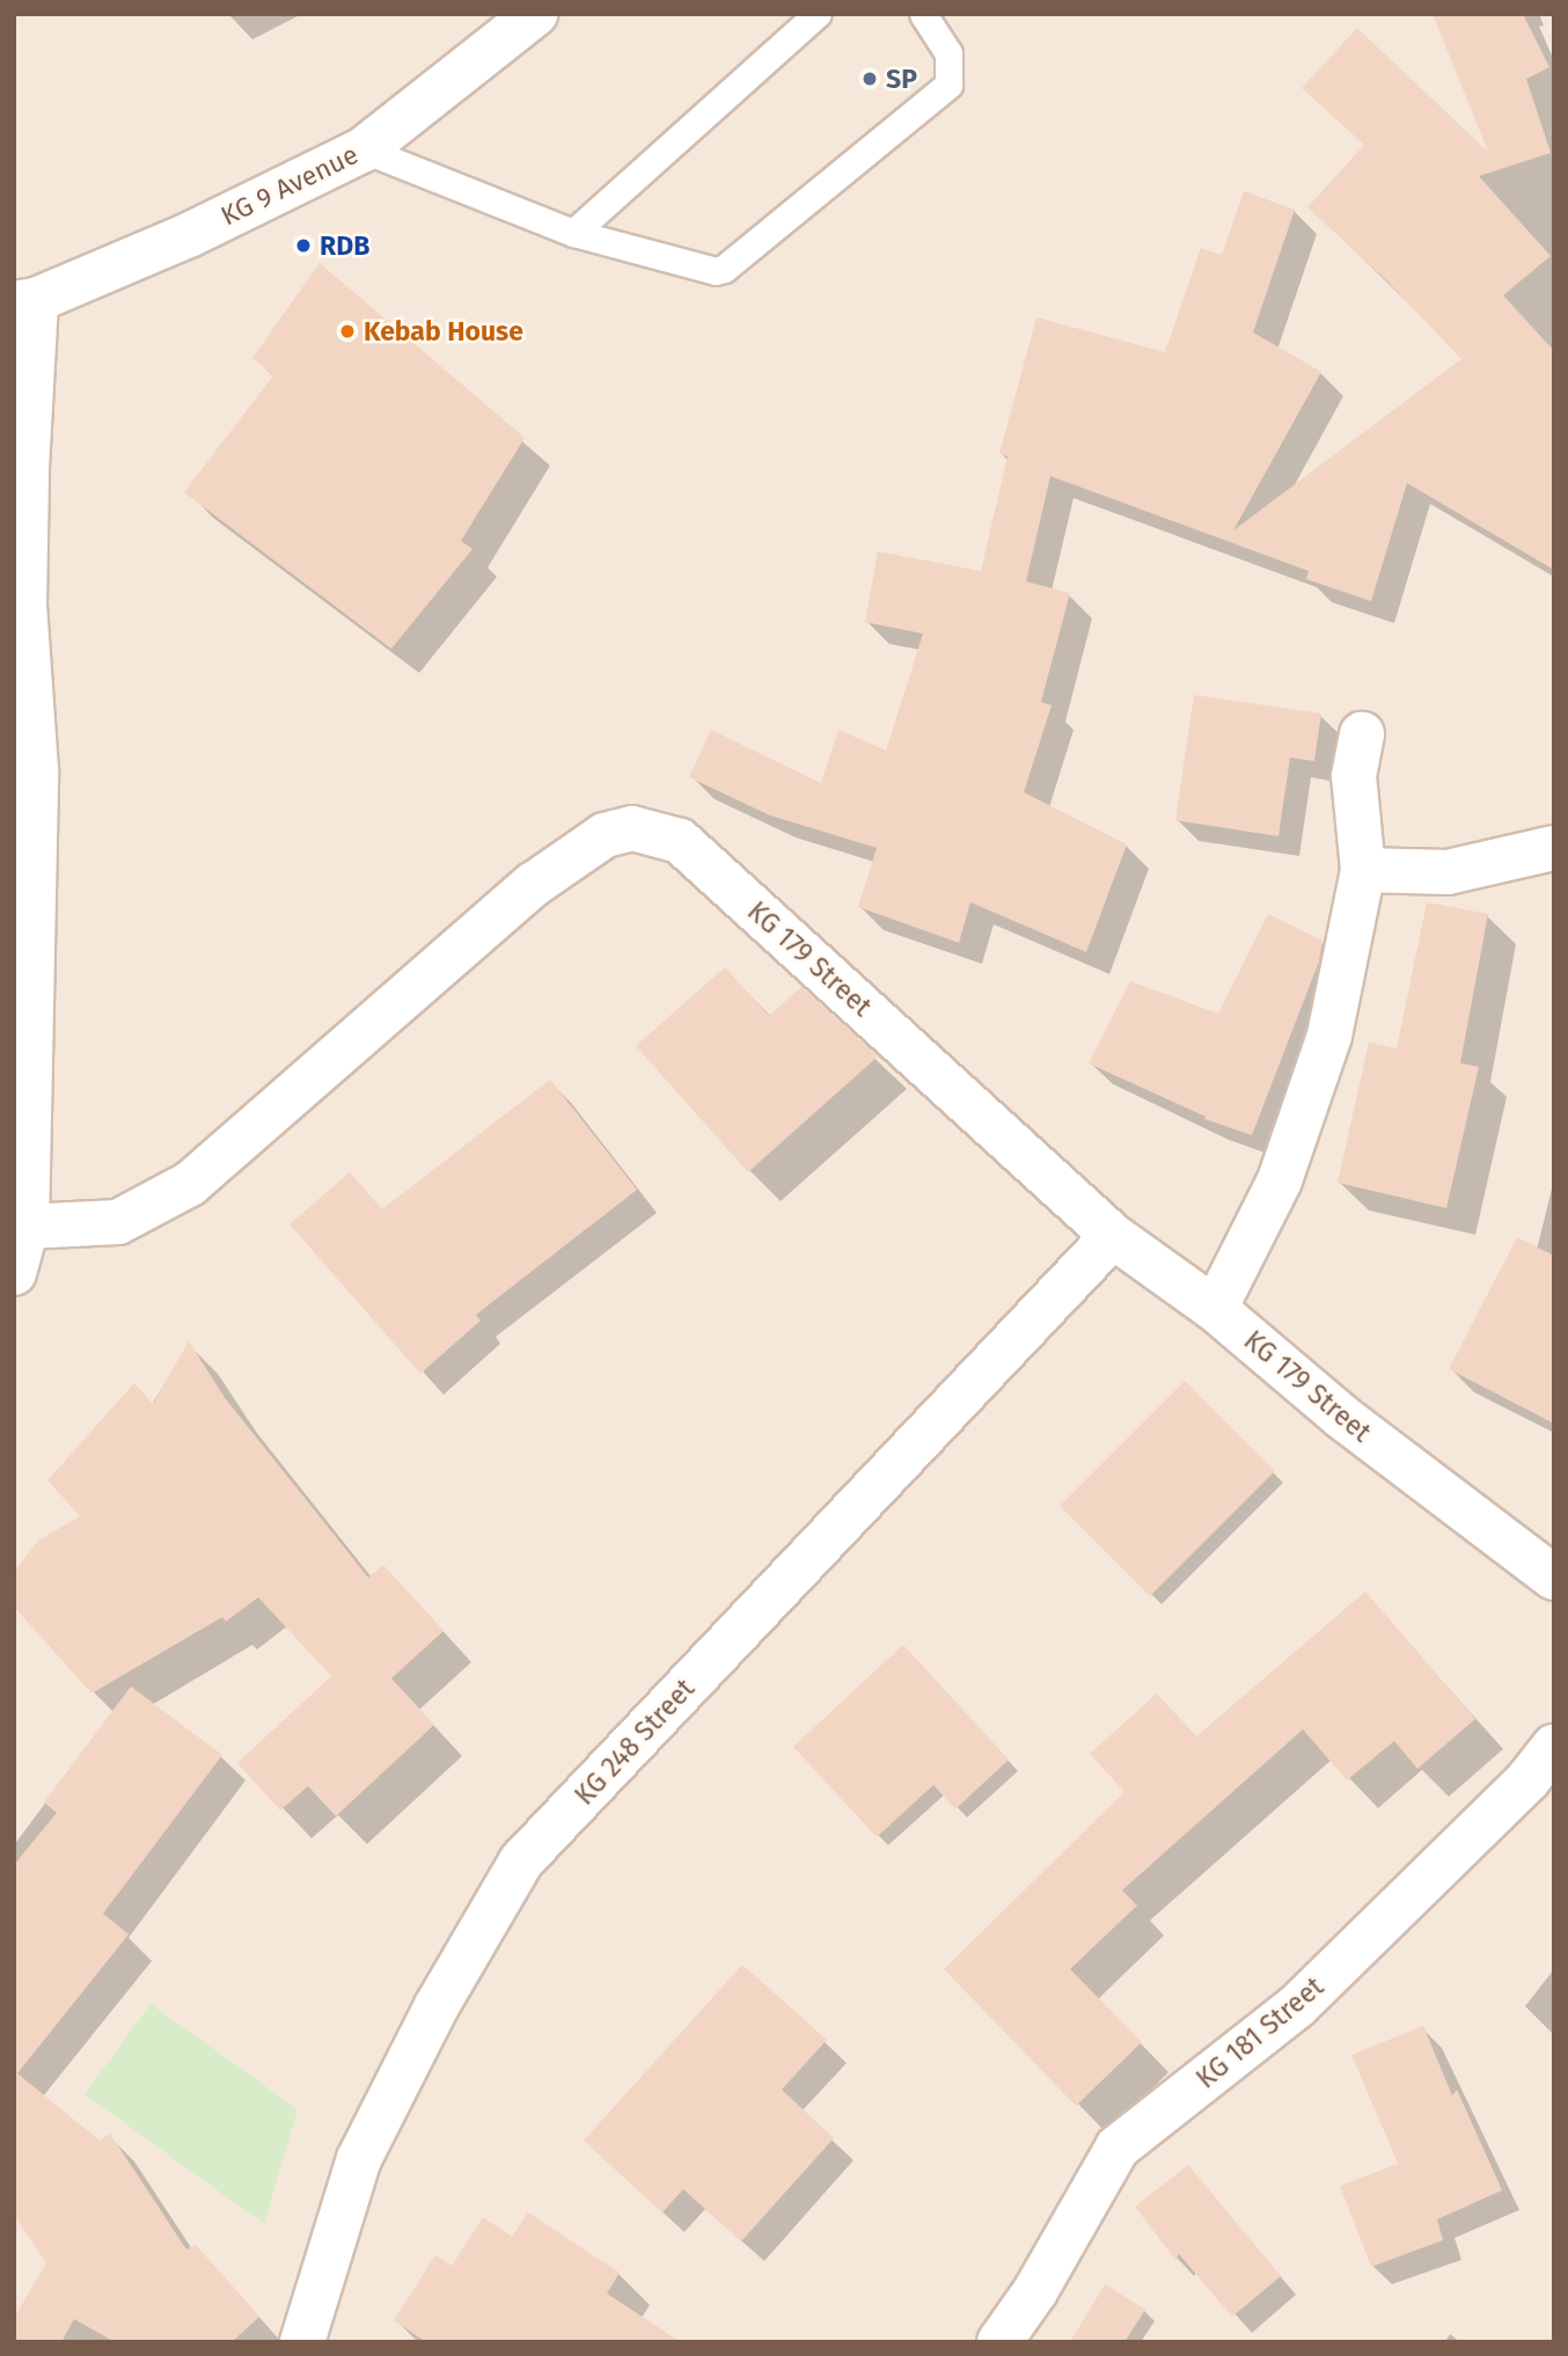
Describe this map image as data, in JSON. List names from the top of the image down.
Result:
{
  "streets": {
    "street": [
      "KG 9 Avenue",
      "KG 179 Street",
      "KG 248 Street",
      "KG 181 Street"
    ]
  },
  "crossings": [
    ["KG 179 Street", "KG 248 Street"]
  ],
  "places": ["SP", "RDB", "Kebab House"]
}
